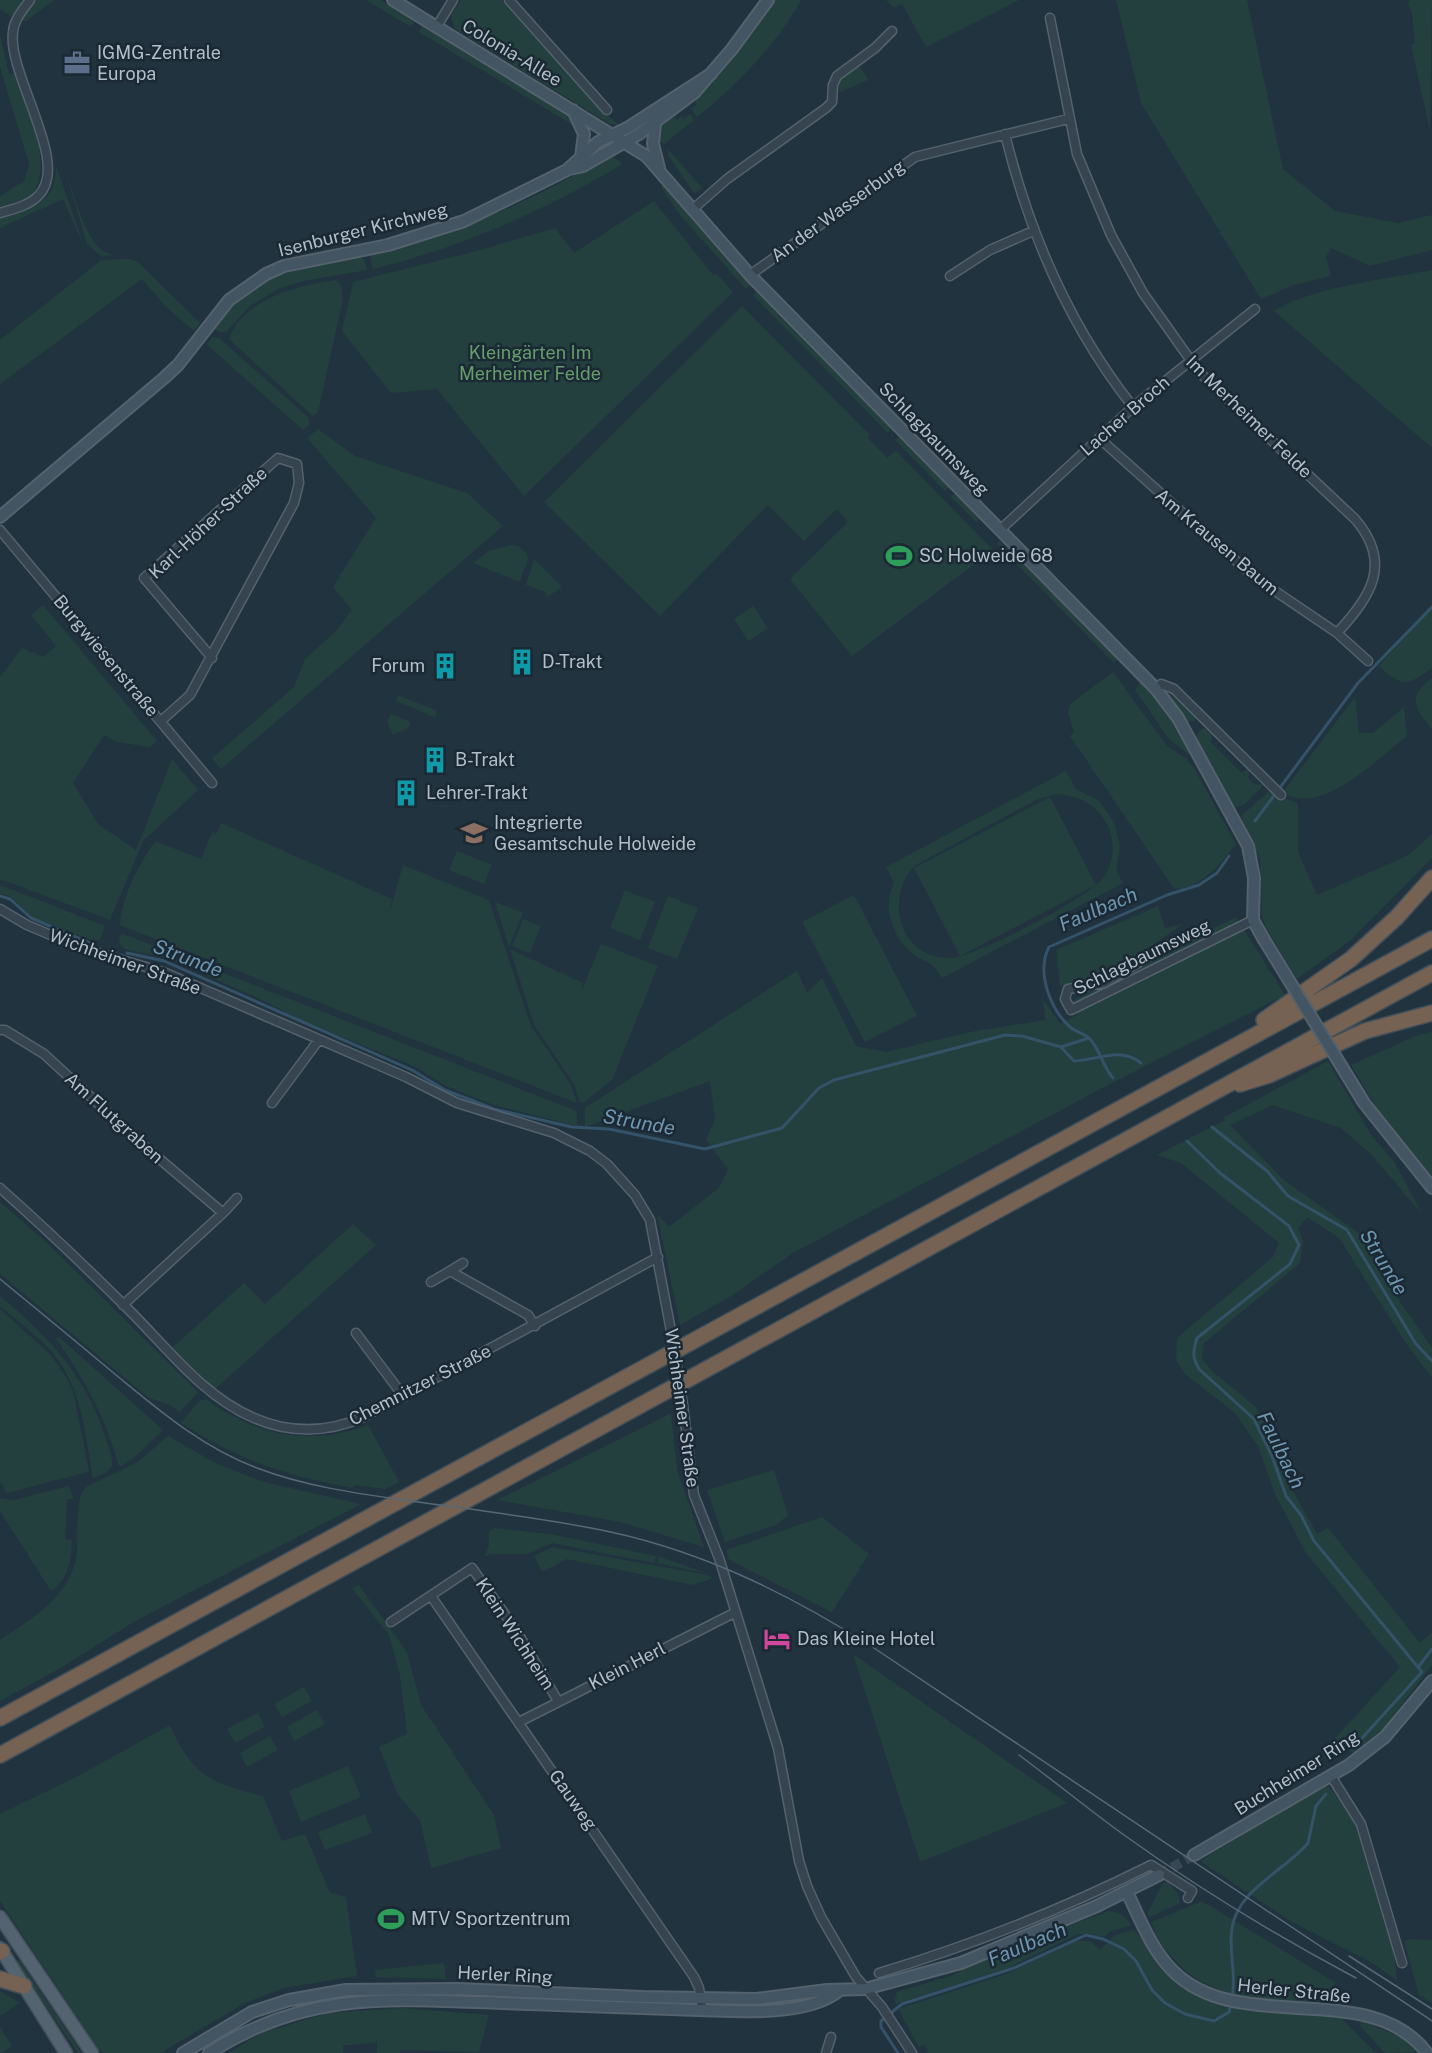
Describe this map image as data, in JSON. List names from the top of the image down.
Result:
{
  "streets": {
    "main road": [
      "Colonia-Allee",
      "Isenburger Kirchweg",
      "Schlagbaumsweg",
      "Buchheimer Ring",
      "Herler Ring",
      "Herler Straße"
    ],
    "street": [
      "An der Wasserburg",
      "Lacher Broch",
      "Im Merheimer Felde",
      "Karl-Höher-Straße",
      "Am Krausen Baum",
      "Burgwiesenstraße",
      "Wichheimer Straße",
      "Am Flutgraben",
      "Chemnitzer Straße",
      "Klein Wichheim",
      "Klein Herl",
      "Gauweg"
    ]
  },
  "crossings": [
    ["Colonia-Allee", "Isenburger Kirchweg"],
    ["Colonia-Allee", "Schlagbaumsweg"],
    ["An der Wasserburg", "Im Merheimer Felde"],
    ["An der Wasserburg", "Schlagbaumsweg"],
    ["Isenburger Kirchweg", "Schlagbaumsweg"],
    ["Lacher Broch", "Im Merheimer Felde"],
    ["Lacher Broch", "Schlagbaumsweg"],
    ["Lacher Broch", "Am Krausen Baum"],
    ["Im Merheimer Felde", "Am Krausen Baum"],
    ["Karl-Höher-Straße", "Burgwiesenstraße"],
    ["Wichheimer Straße", "Chemnitzer Straße"],
    ["Wichheimer Straße", "Klein Herl"],
    ["Wichheimer Straße", "Herler Ring"],
    ["Klein Wichheim", "Klein Herl"],
    ["Klein Wichheim", "Gauweg"],
    ["Klein Herl", "Gauweg"],
    ["Gauweg", "Herler Ring"]
  ],
  "water": ["Faulbach", "Strunde"],
  "parks": ["Kleingärten Im Merheimer Felde"],
  "places": {
    "office": ["IGMG-Zentrale Europa"],
    "sports": ["SC Holweide 68", "MTV Sportzentrum"],
    "building": [
      "D-Trakt",
      "Forum",
      "B-Trakt",
      "Lehrer-Trakt"
    ],
    "school or university": ["Integrierte Gesamtschule Holweide"],
    "hotel": ["Das Kleine Hotel"]
  }
}
